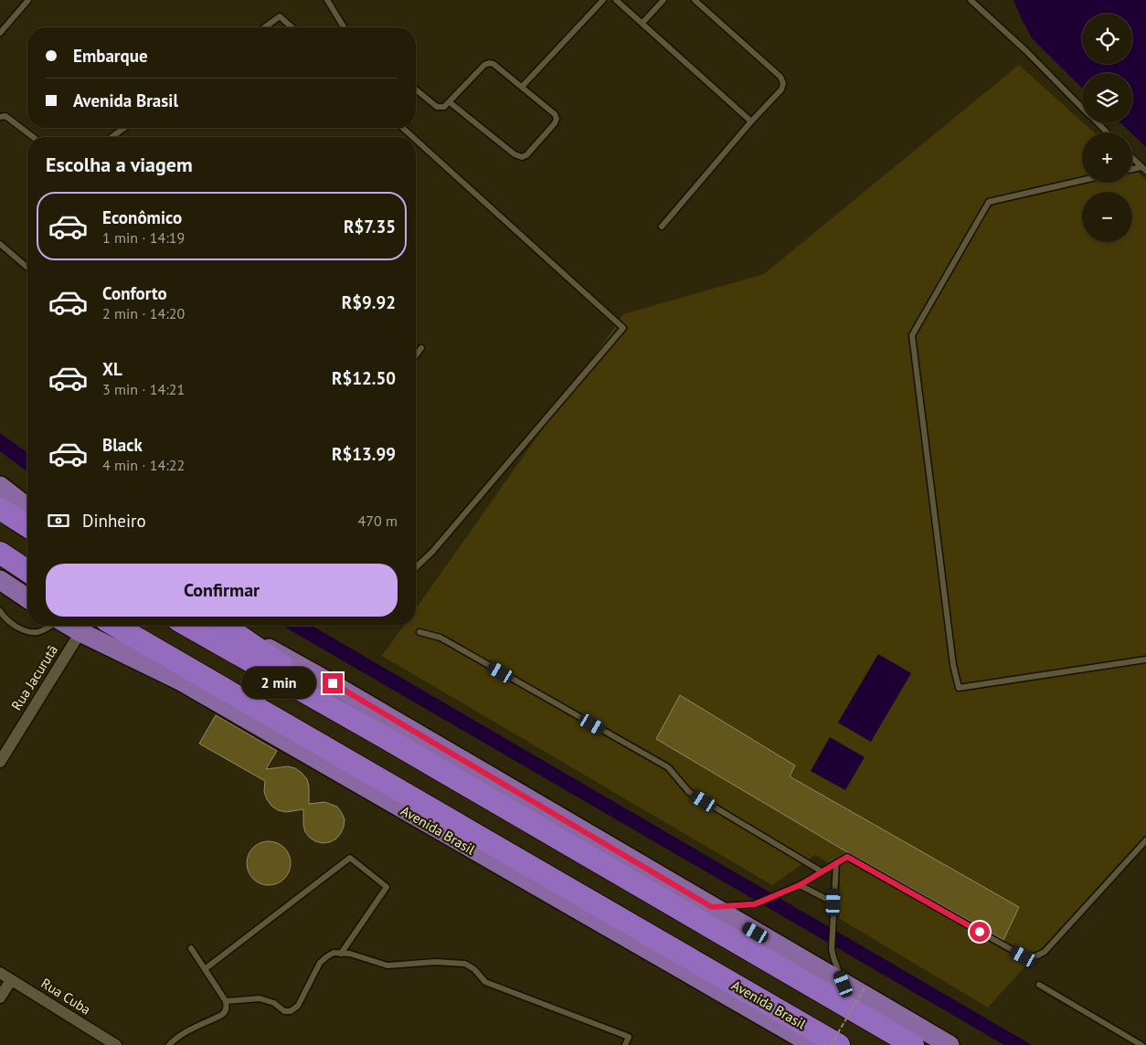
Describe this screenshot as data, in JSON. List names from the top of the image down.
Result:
{
  "streets": {
    "highway": ["Avenida Brasil"],
    "street": ["Rua Jacurutã", "Rua Cuba"]
  },
  "crossings": [
    ["Rua Jacurutã", "Avenida Brasil"]
  ],
  "page": {
    "map_buttons": ["+", "−"],
    "banner": ["Embarque", "Avenida Brasil"],
    "heading": "Escolha a viagem",
    "list": [
      {
        "name": "Econômico",
        "note": "1 min · 14:19",
        "value": "R$7.35"
      },
      {
        "name": "Conforto",
        "note": "2 min · 14:20",
        "value": "R$9.92"
      },
      {
        "name": "XL",
        "note": "3 min · 14:21",
        "value": "R$12.50"
      },
      {
        "name": "Black",
        "note": "4 min · 14:22",
        "value": "R$13.99"
      }
    ],
    "pay": ["Dinheiro", "470 m"],
    "buttons": "Confirmar",
    "bubble": "2 min"
  }
}
